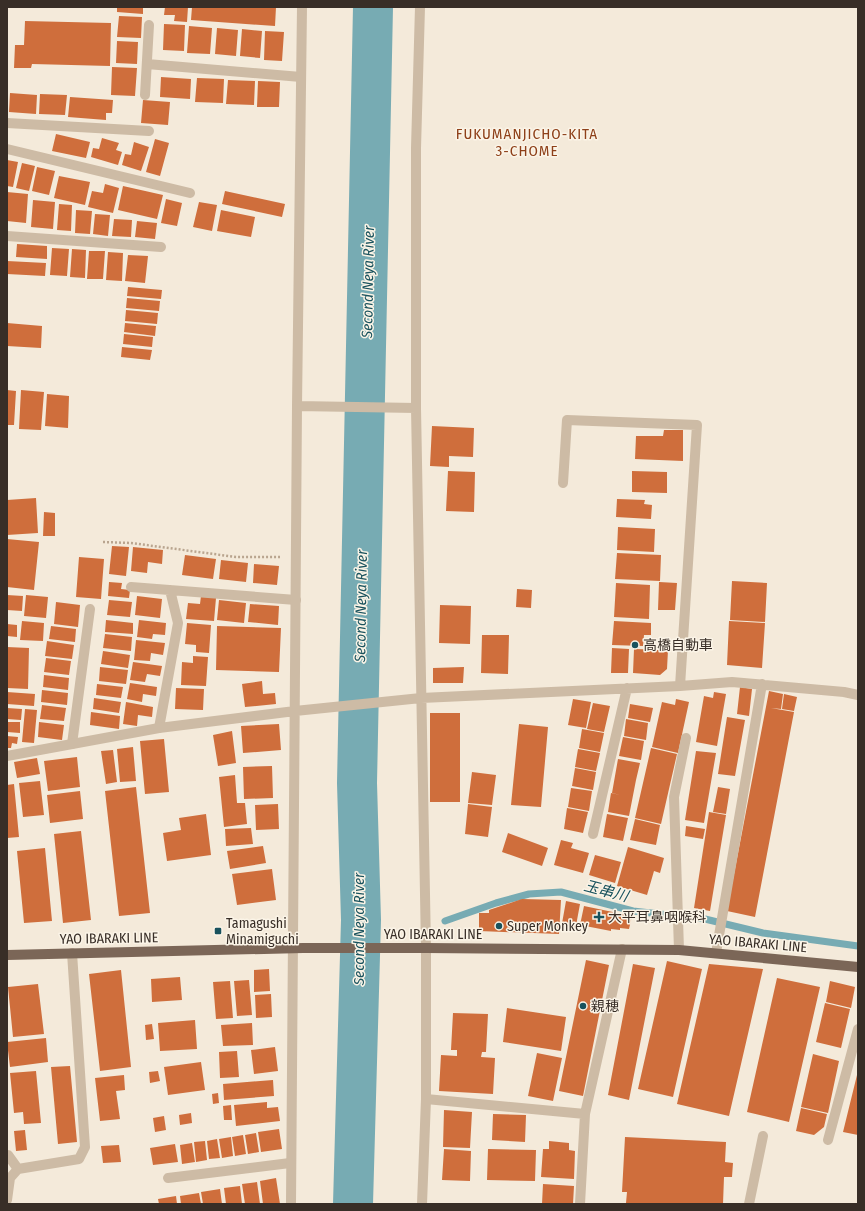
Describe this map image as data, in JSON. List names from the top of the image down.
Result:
{
  "streets": {
    "main road": ["YAO IBARAKI LINE"]
  },
  "districts": ["FUKUMANJICHO-KITA 3-CHOME"],
  "water": ["Second Neya River", "玉串川"],
  "places": {
    "other": ["高橋自動車", "Super Monkey", "親穂"],
    "health": ["大平耳鼻咽喉科"],
    "transit": ["Tamagushi Minamiguchi"]
  }
}
